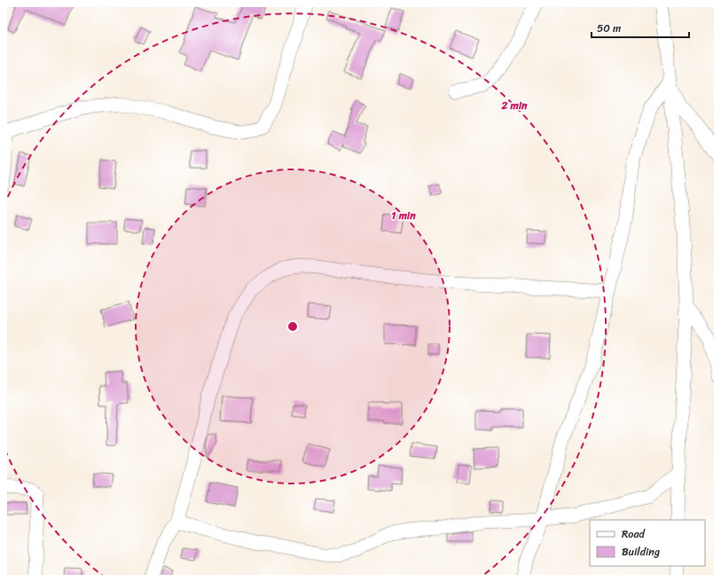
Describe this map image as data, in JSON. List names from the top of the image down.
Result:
{
  "legend": ["Road", "Building"],
  "scale_bar": "50 m",
  "rings": ["2 min", "1 min"]
}
